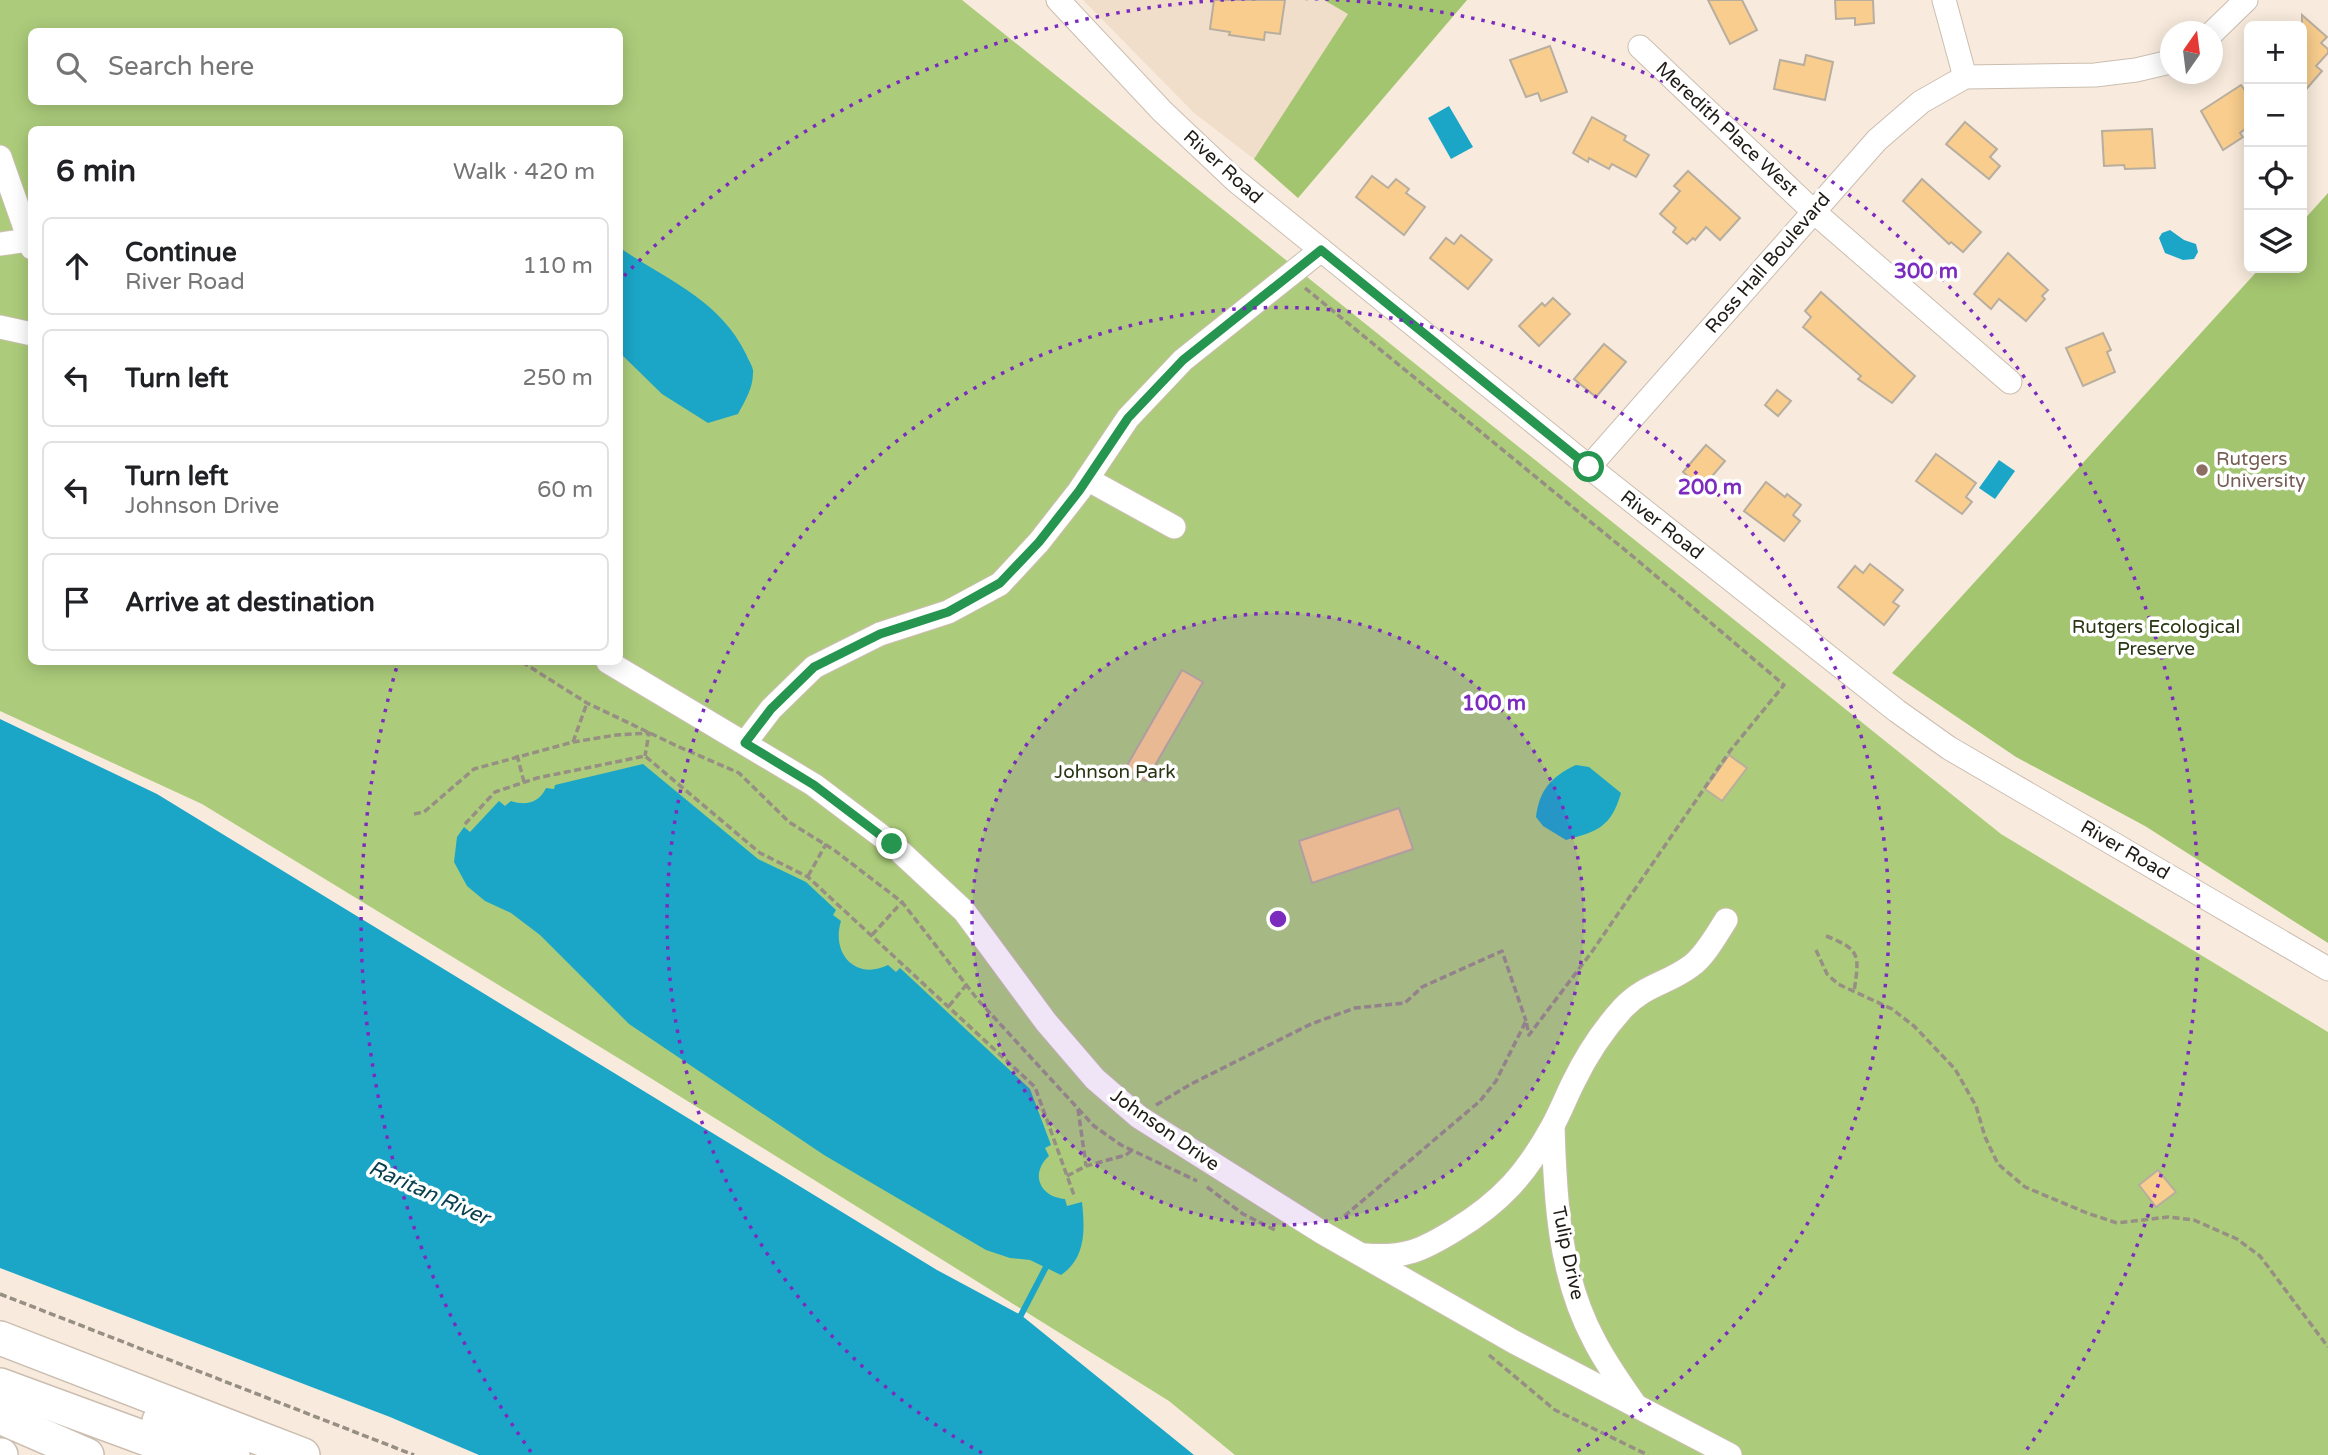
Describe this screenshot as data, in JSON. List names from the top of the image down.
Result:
{
  "streets": {
    "street": [
      "Meredith Place West",
      "River Road",
      "Ross Hall Boulevard",
      "Johnson Drive",
      "Tulip Drive"
    ]
  },
  "crossings": [
    ["Meredith Place West", "Ross Hall Boulevard"],
    ["River Road", "Ross Hall Boulevard"],
    ["Johnson Drive", "Tulip Drive"]
  ],
  "water": ["Raritan River"],
  "parks": ["Rutgers Ecological Preserve", "Johnson Park"],
  "places": ["Rutgers University"],
  "north": "top",
  "page": {
    "map_buttons": ["+", "−"],
    "search": "Search here",
    "heading": ["6 min", "Walk · 420 m"],
    "list": [
      ["Continue", "River Road", "110 m"],
      ["Turn left", "250 m"],
      ["Turn left", "Johnson Drive", "60 m"],
      "Arrive at destination"
    ]
  },
  "rings": ["300 m", "200 m", "100 m"]
}
